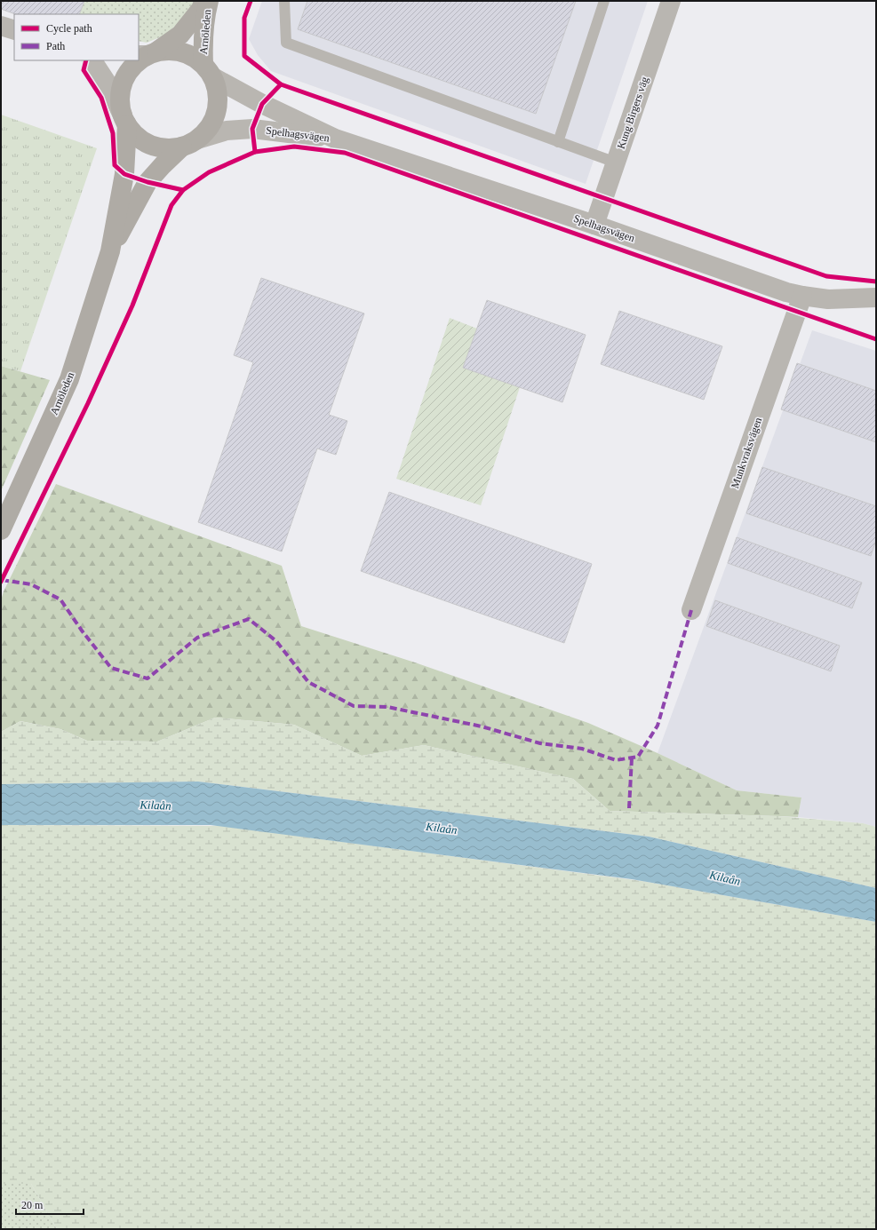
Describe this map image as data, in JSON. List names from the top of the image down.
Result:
{
  "streets": {
    "main road": ["Arnöleden"],
    "street": ["Kung Birgers väg", "Spelhagsvägen", "Munkvraksvägen"]
  },
  "crossings": [
    ["Arnöleden", "Spelhagsvägen"],
    ["Kung Birgers väg", "Spelhagsvägen"],
    ["Spelhagsvägen", "Munkvraksvägen"]
  ],
  "water": ["Kilaån"],
  "legend": ["Cycle path", "Path"],
  "scale_bar": "20 m"
}
